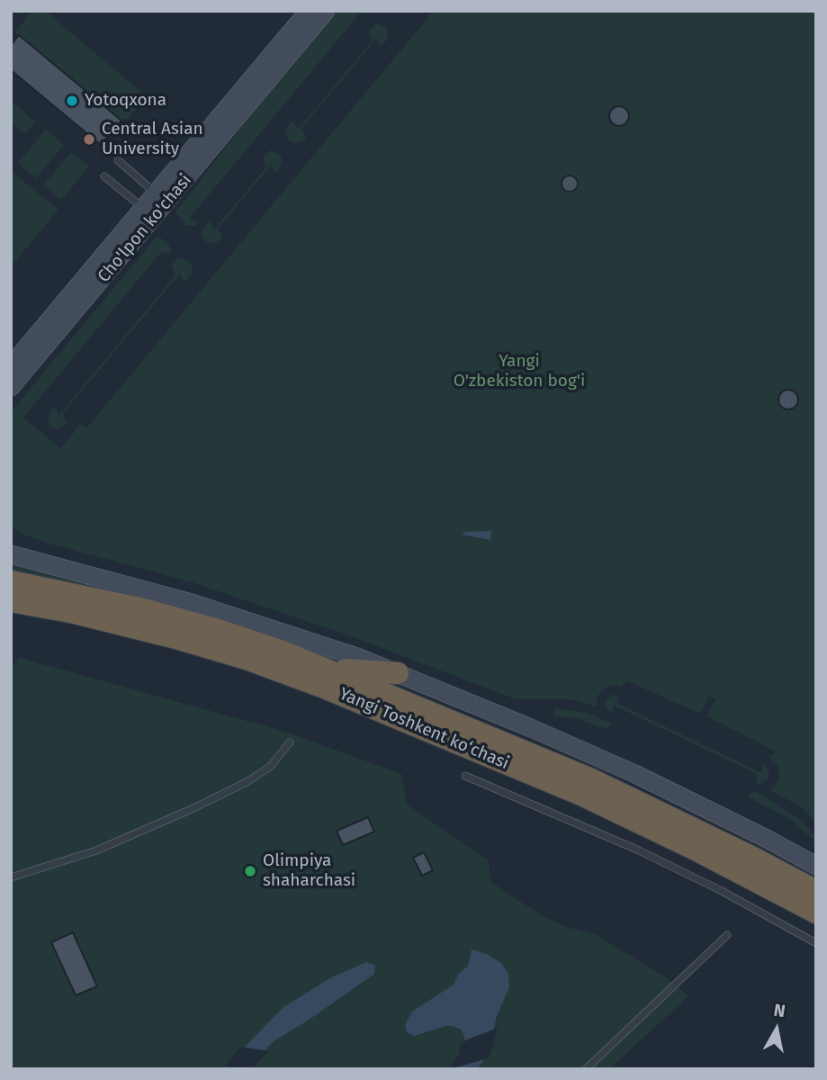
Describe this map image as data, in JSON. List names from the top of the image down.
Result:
{
  "streets": {
    "highway": ["Yangi Toshkent ko‘chasi"],
    "main road": ["Cho'lpon ko'chasi"]
  },
  "parks": ["Yangi O'zbekiston bog'i"],
  "places": ["Yotoqxona", "Central Asian University", "Olimpiya shaharchasi"],
  "north": "top"
}
